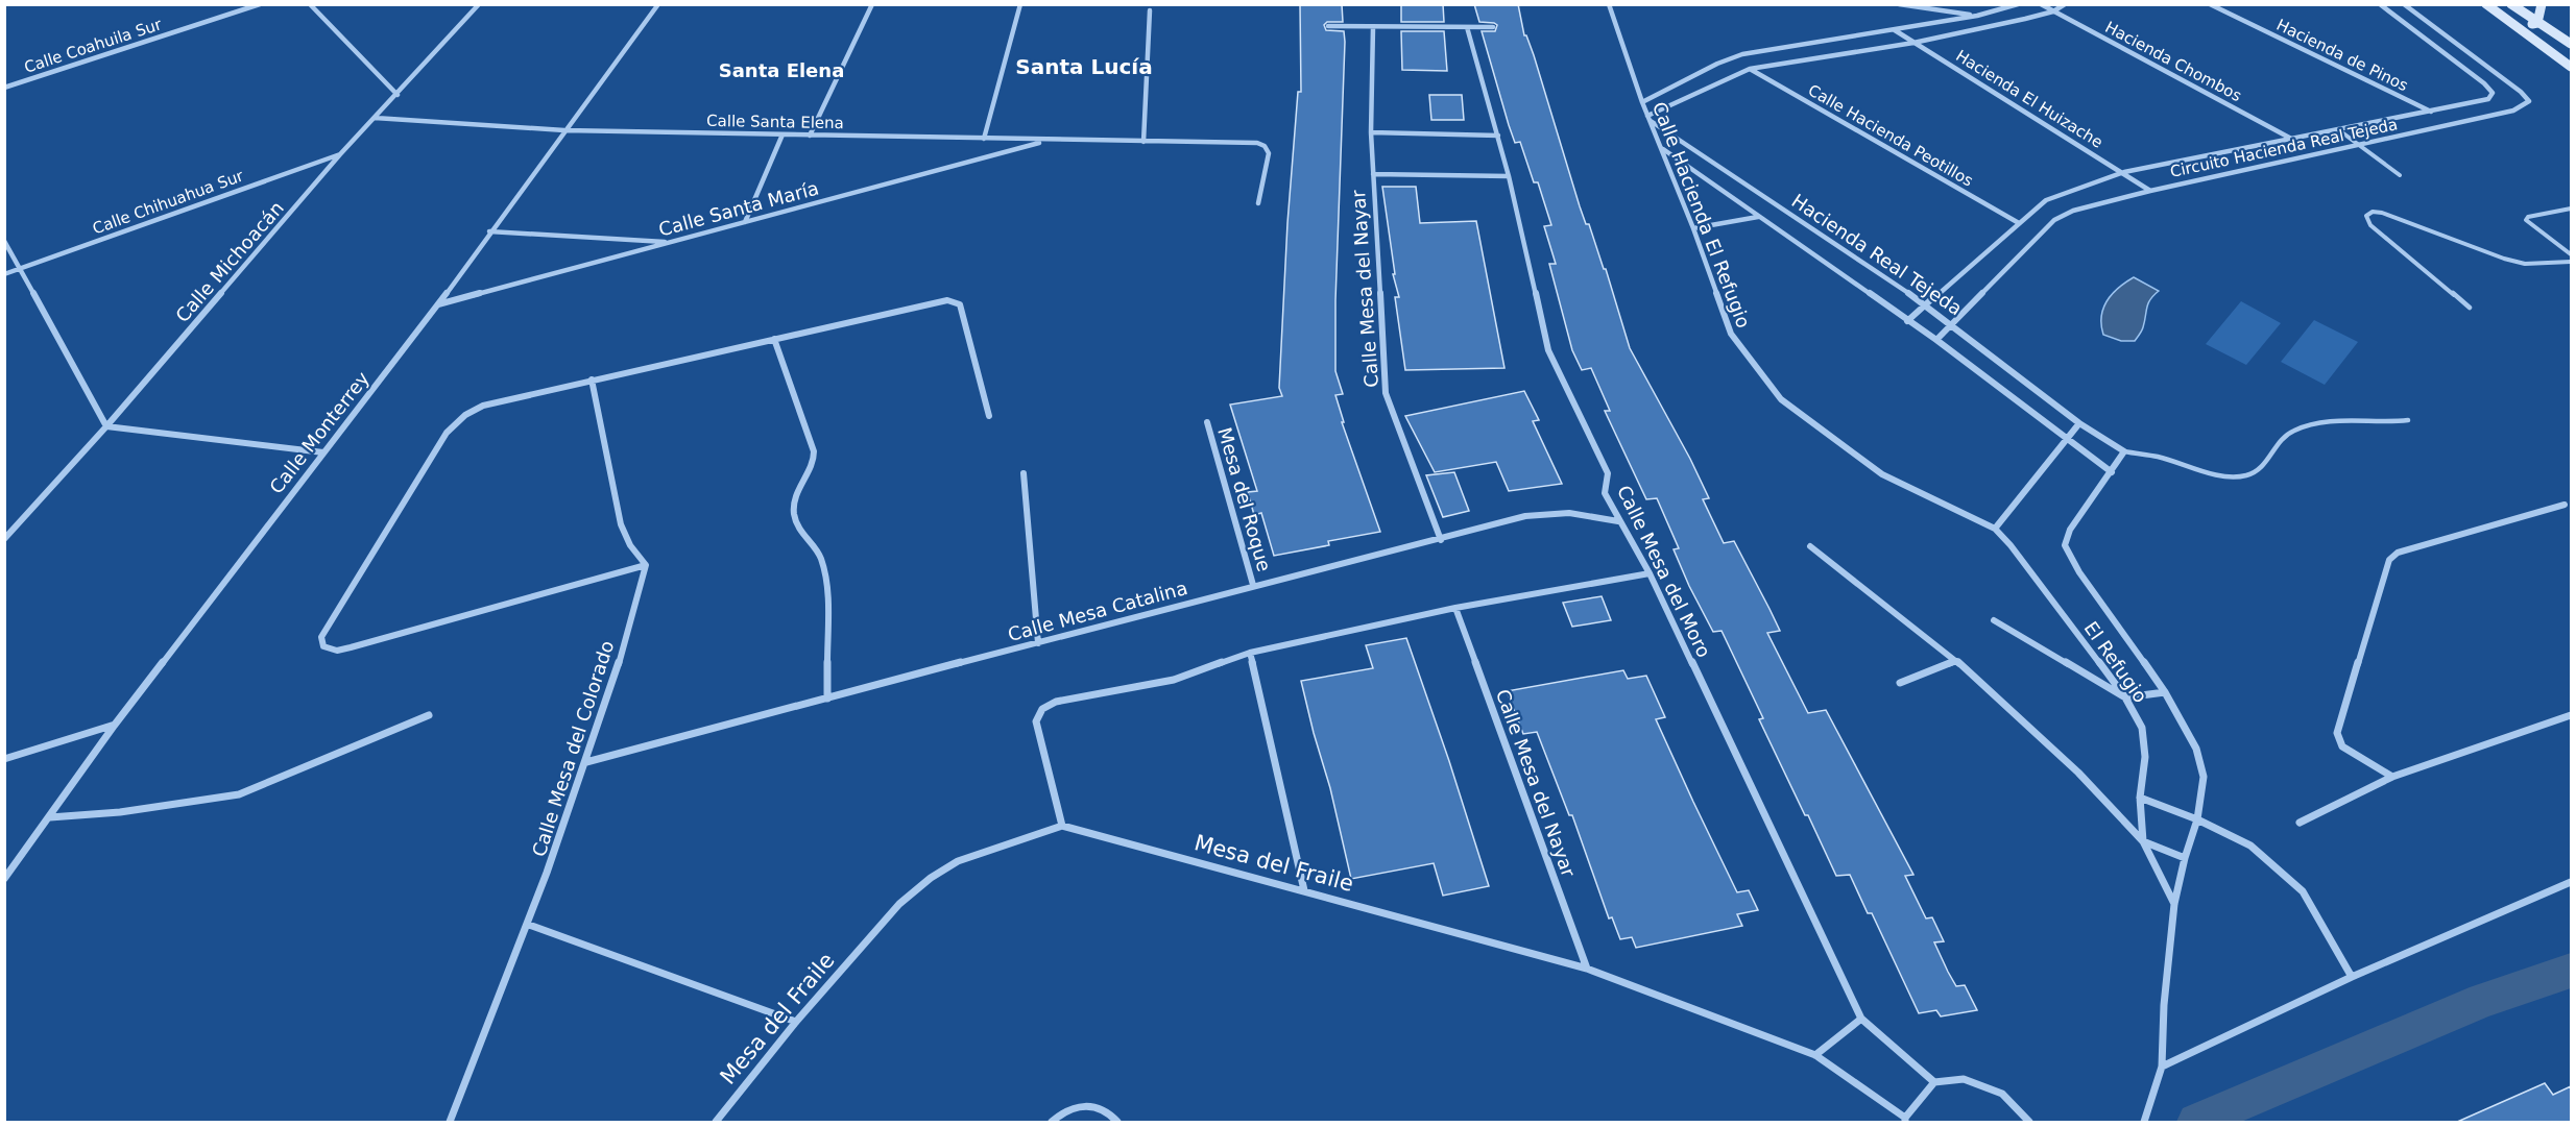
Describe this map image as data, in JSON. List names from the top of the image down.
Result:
{
  "streets": {
    "street": [
      "Calle Coahuila Sur",
      "Hacienda de Pinos",
      "Hacienda Chombos",
      "Hacienda El Huizache",
      "Calle Santa Elena",
      "Calle Hacienda Peotillos",
      "Circuito Hacienda Real Tejeda",
      "Calle Chihuahua Sur",
      "Calle Santa María",
      "Calle Hacienda El Refugio",
      "Hacienda Real Tejeda",
      "Calle Michoacán",
      "Calle Mesa del Nayar",
      "Calle Monterrey",
      "Mesa del Roque",
      "Calle Mesa del Moro",
      "Calle Mesa Catalina",
      "El Refugio",
      "Calle Mesa del Colorado",
      "Mesa del Fraile"
    ]
  },
  "crossings": [
    ["Hacienda de Pinos", "Circuito Hacienda Real Tejeda"],
    ["Hacienda Chombos", "Circuito Hacienda Real Tejeda"],
    ["Hacienda El Huizache", "Circuito Hacienda Real Tejeda"],
    ["Calle Santa Elena", "Calle Santa María"],
    ["Calle Santa Elena", "Calle Michoacán"],
    ["Calle Santa Elena", "Calle Monterrey"],
    ["Calle Hacienda Peotillos", "Circuito Hacienda Real Tejeda"],
    ["Circuito Hacienda Real Tejeda", "Hacienda Real Tejeda"],
    ["Calle Chihuahua Sur", "Calle Michoacán"],
    ["Calle Santa María", "Calle Monterrey"],
    ["Calle Hacienda El Refugio", "Hacienda Real Tejeda"],
    ["Calle Hacienda El Refugio", "El Refugio"],
    ["Calle Mesa del Nayar", "Calle Mesa Catalina"],
    ["Calle Mesa del Nayar", "Mesa del Fraile"],
    ["Mesa del Roque", "Calle Mesa Catalina"],
    ["Calle Mesa del Moro", "Calle Mesa Catalina"],
    ["Calle Mesa Catalina", "Calle Mesa del Colorado"]
  ],
  "districts": ["Santa Lucía", "Santa Elena"]
}
